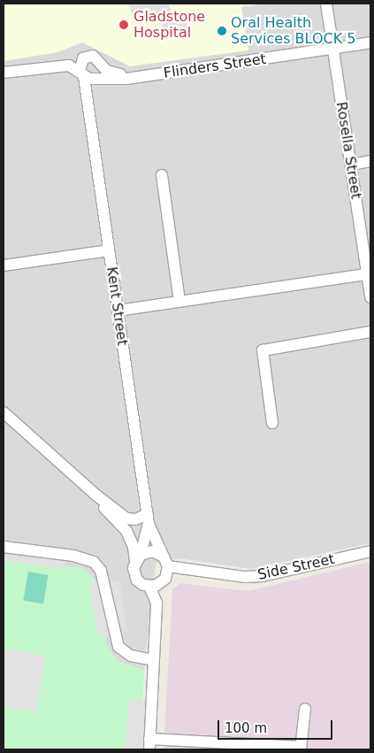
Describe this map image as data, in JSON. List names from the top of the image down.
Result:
{
  "streets": {
    "street": [
      "Flinders Street",
      "Rosella Street",
      "Kent Street",
      "Side Street"
    ]
  },
  "crossings": [
    ["Flinders Street", "Rosella Street"],
    ["Flinders Street", "Kent Street"],
    ["Kent Street", "Side Street"]
  ],
  "places": ["Gladstone Hospital", "Oral Health Services BLOCK 5"],
  "scale_bar": "100 m"
}
